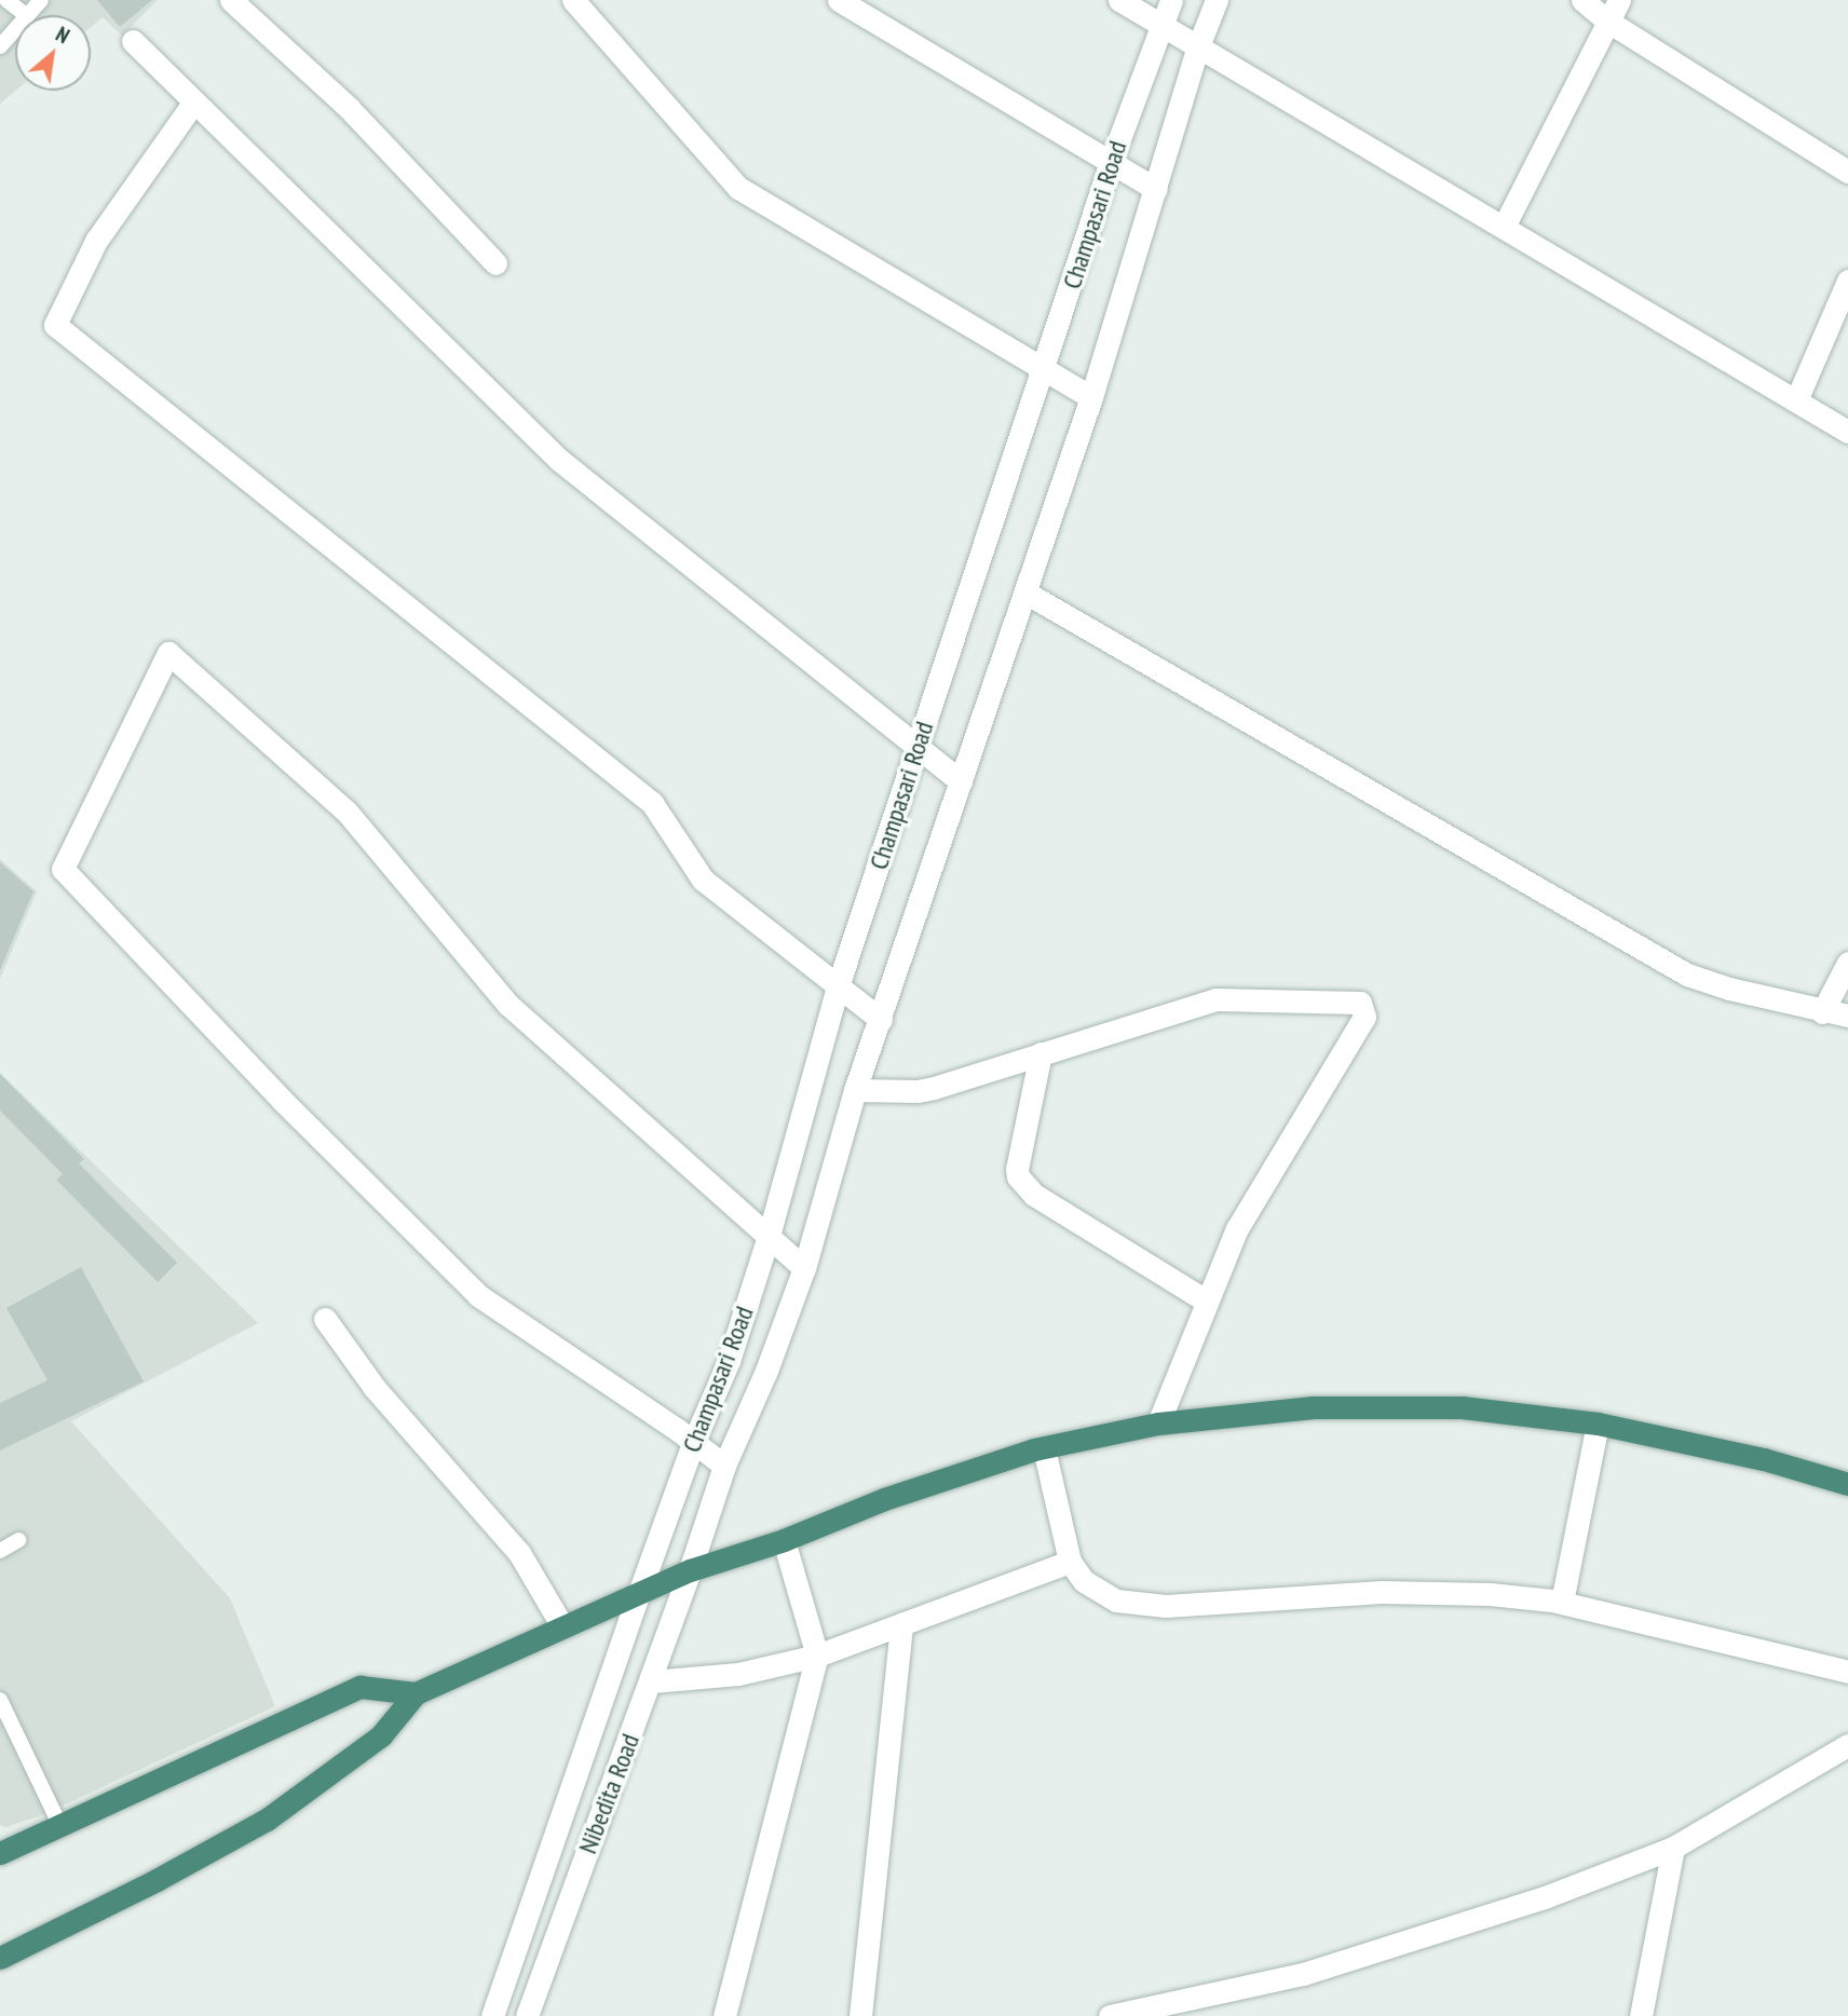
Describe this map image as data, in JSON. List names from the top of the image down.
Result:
{
  "streets": {
    "street": ["Champasari Road", "Nibedita Road"]
  },
  "crossings": [
    ["Champasari Road", "Nibedita Road"]
  ],
  "north": "top right"
}
